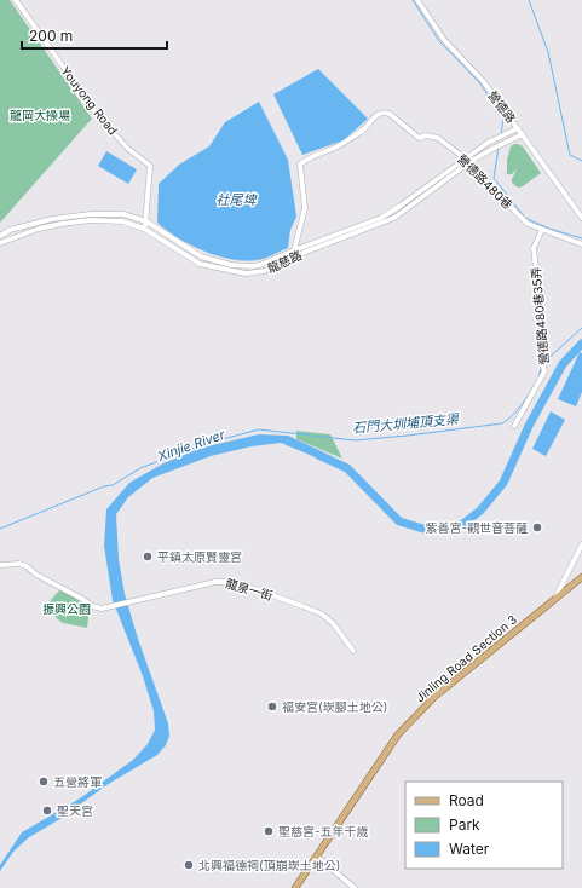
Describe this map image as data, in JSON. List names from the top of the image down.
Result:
{
  "streets": {
    "main road": ["Jinling Road Section 3"],
    "street": [
      "Youyong Road",
      "營德路",
      "營德路480巷",
      "龍慈路",
      "營德路480巷35弄",
      "龍泉一街"
    ]
  },
  "crossings": [
    ["Youyong Road", "龍慈路"],
    ["營德路", "龍慈路"],
    ["營德路480巷", "龍慈路"],
    ["營德路480巷", "營德路480巷35弄"]
  ],
  "water": ["社尾埤", "石門大圳埔頂支渠", "Xinjie River"],
  "parks": ["龍岡大操場", "振興公園"],
  "places": [
    "紫善宮-觀世音菩薩",
    "平鎮太原賢靈宮",
    "福安宮(崁腳土地公)",
    "五營將軍",
    "聖天宮",
    "聖慈宮-五年千歲",
    "北興福德祠(頂崩崁土地公)"
  ],
  "legend": ["Road", "Park", "Water"],
  "scale_bar": "200 m"
}
